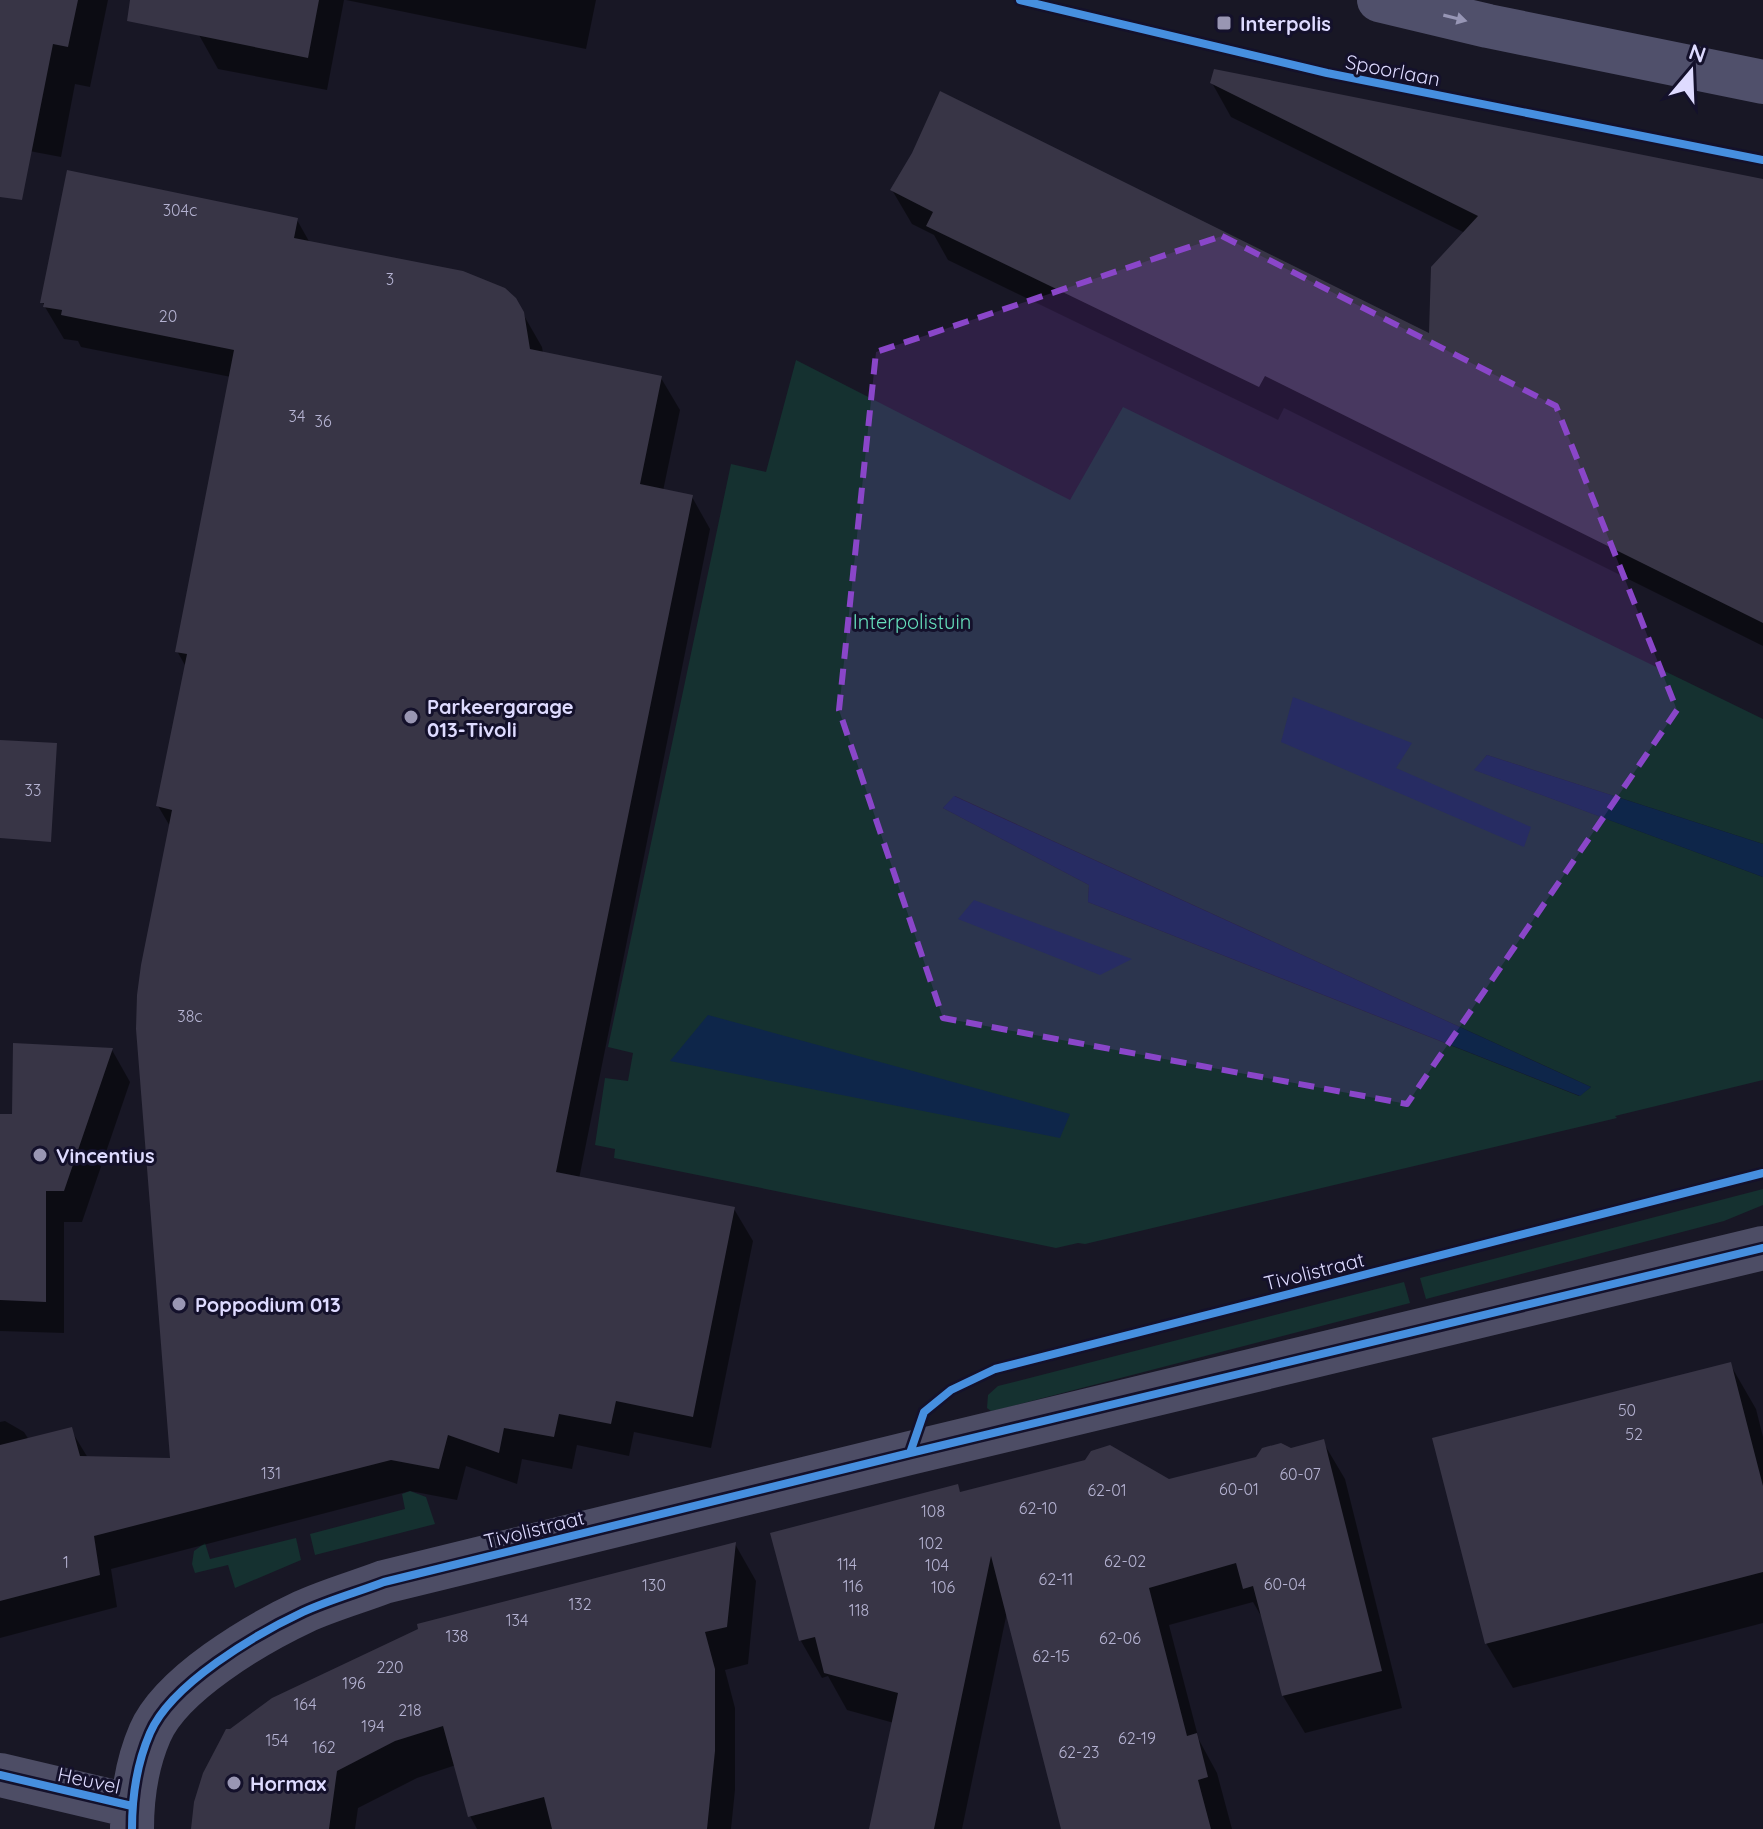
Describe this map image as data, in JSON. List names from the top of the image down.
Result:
{
  "streets": {
    "street": ["Tivolistraat", "Heuvel"],
    "cycle path": ["Spoorlaan"]
  },
  "crossings": [
    ["Tivolistraat", "Heuvel"]
  ],
  "parks": ["Interpolistuin"],
  "places": {
    "transit": ["Interpolis"],
    "other": [
      "Parkeergarage 013-Tivoli",
      "Vincentius",
      "Poppodium 013",
      "Hormax"
    ]
  },
  "house_numbers": [
    "304c",
    "3",
    "20",
    "34",
    "36",
    "33",
    "38c",
    "50",
    "52",
    "131",
    "60-07",
    "60-01",
    "62-01",
    "62-10",
    "108",
    "102",
    "62-02",
    "1",
    "114",
    "104",
    "62-11",
    "60-04",
    "130",
    "116",
    "106",
    "132",
    "118",
    "134",
    "138",
    "62-06",
    "62-15",
    "220",
    "196",
    "164",
    "218",
    "194",
    "62-19",
    "154",
    "162",
    "62-23"
  ],
  "north": "top"
}
